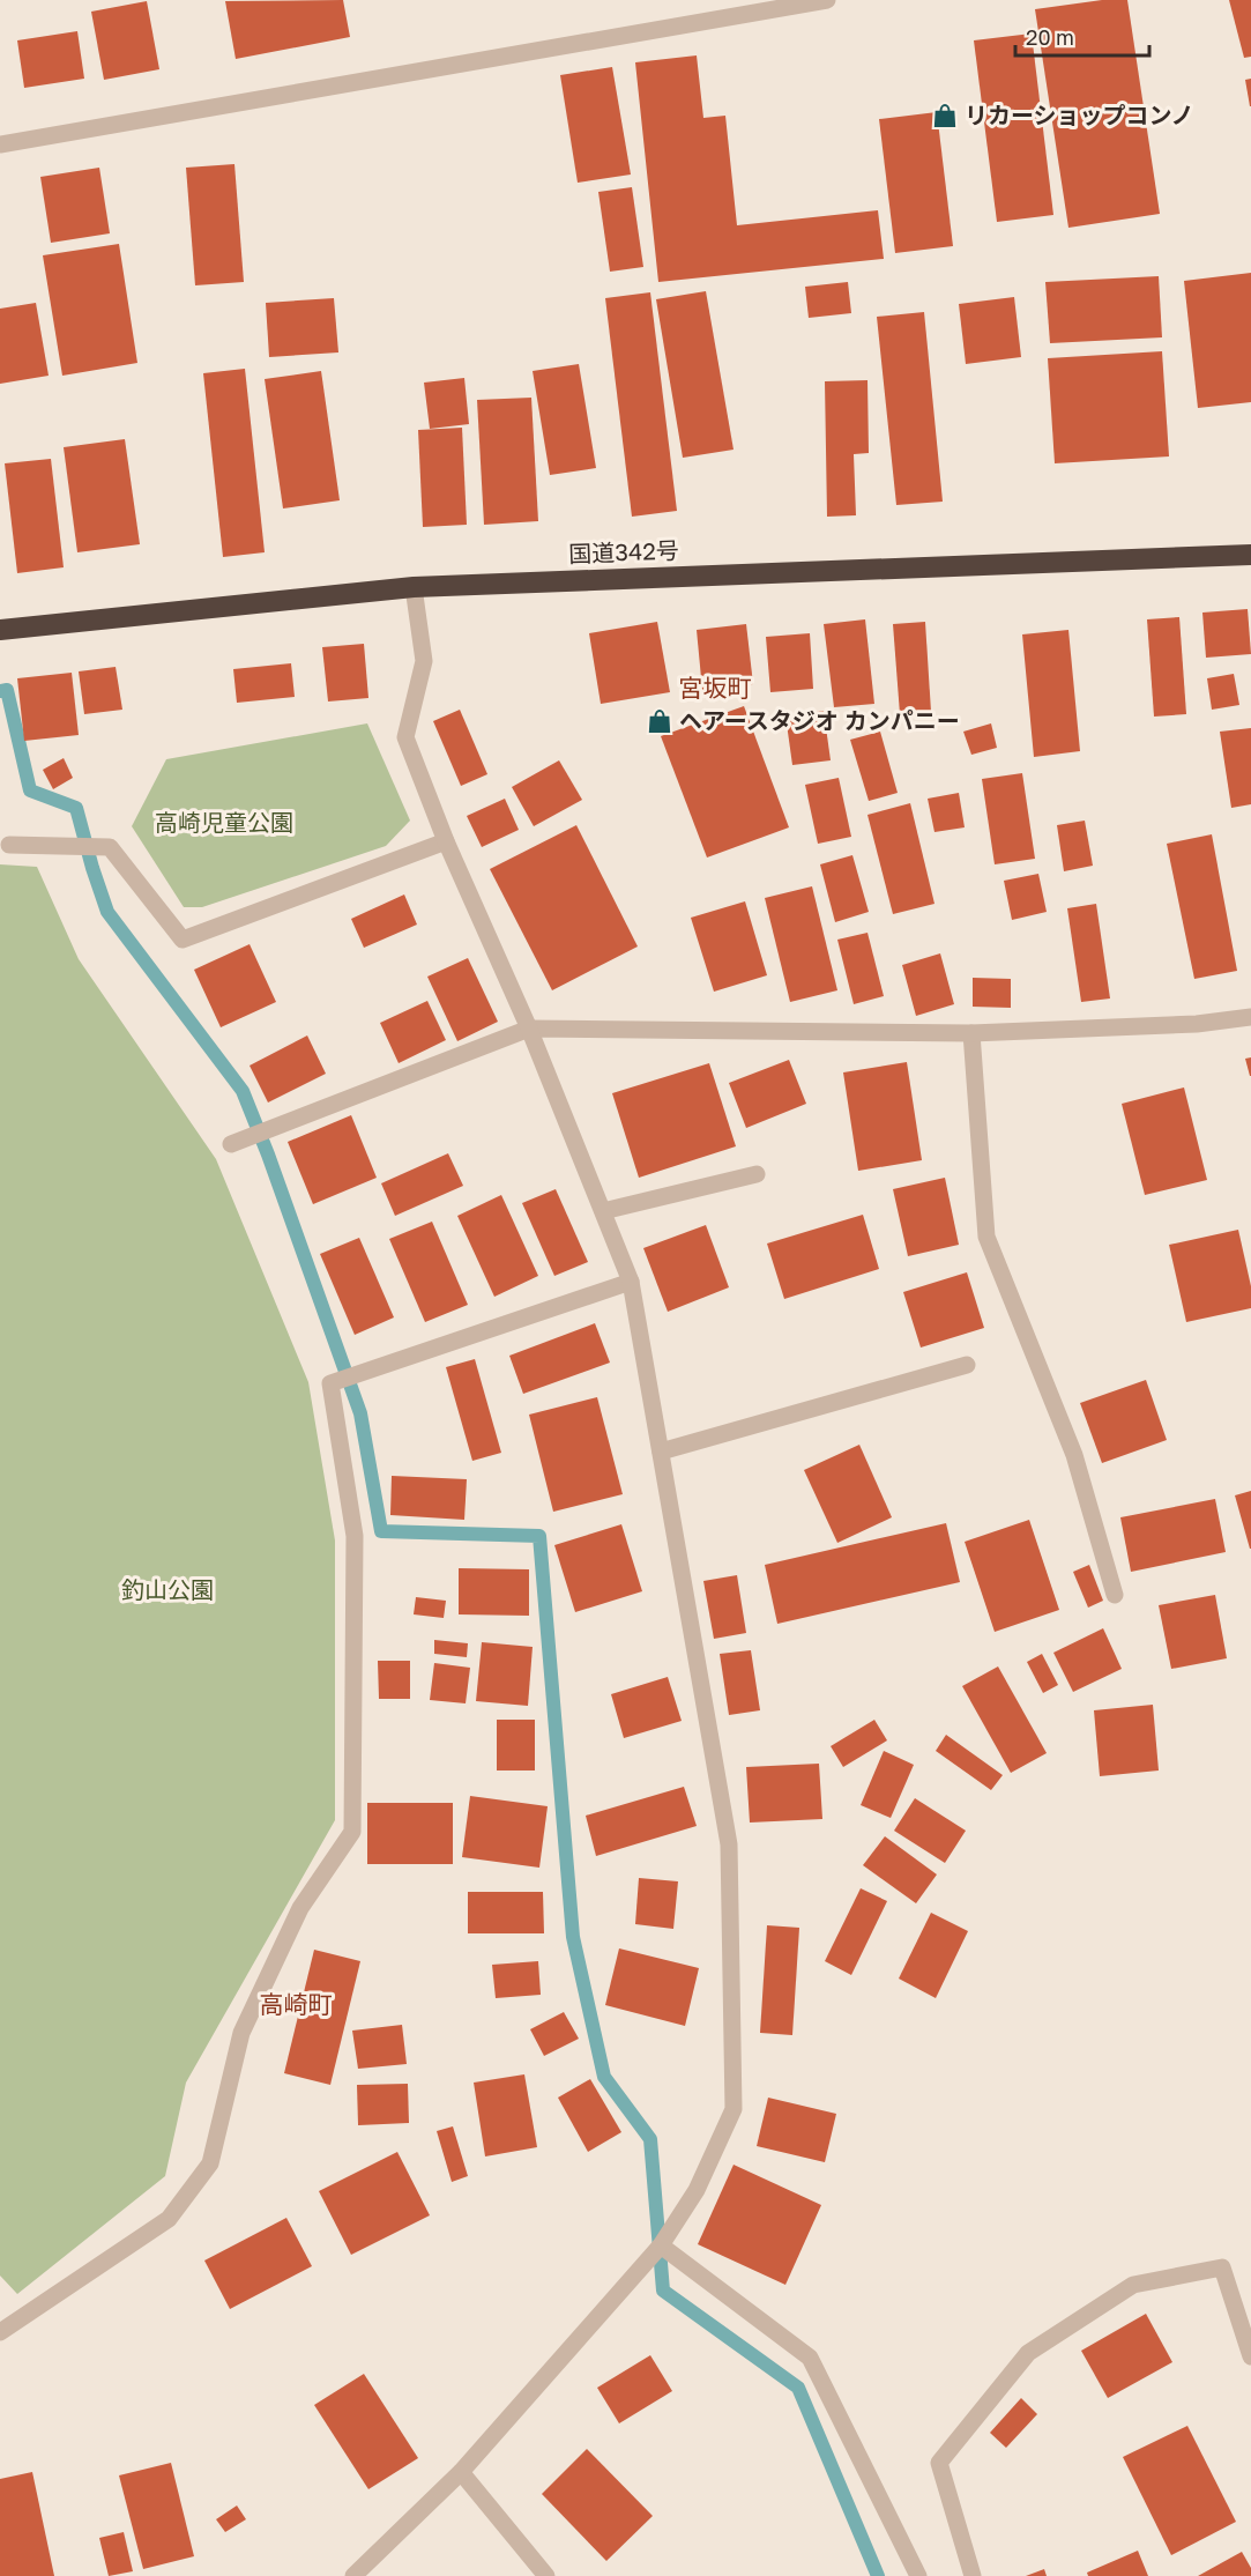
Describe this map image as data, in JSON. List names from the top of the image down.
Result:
{
  "streets": {
    "highway": ["国道342号"]
  },
  "districts": ["宮坂町", "高崎町"],
  "parks": ["高崎児童公園", "釣山公園"],
  "places": {
    "shop": ["リカーショップコンノ", "ヘアースタジオ カンパニー"]
  },
  "scale_bar": "20 m"
}
